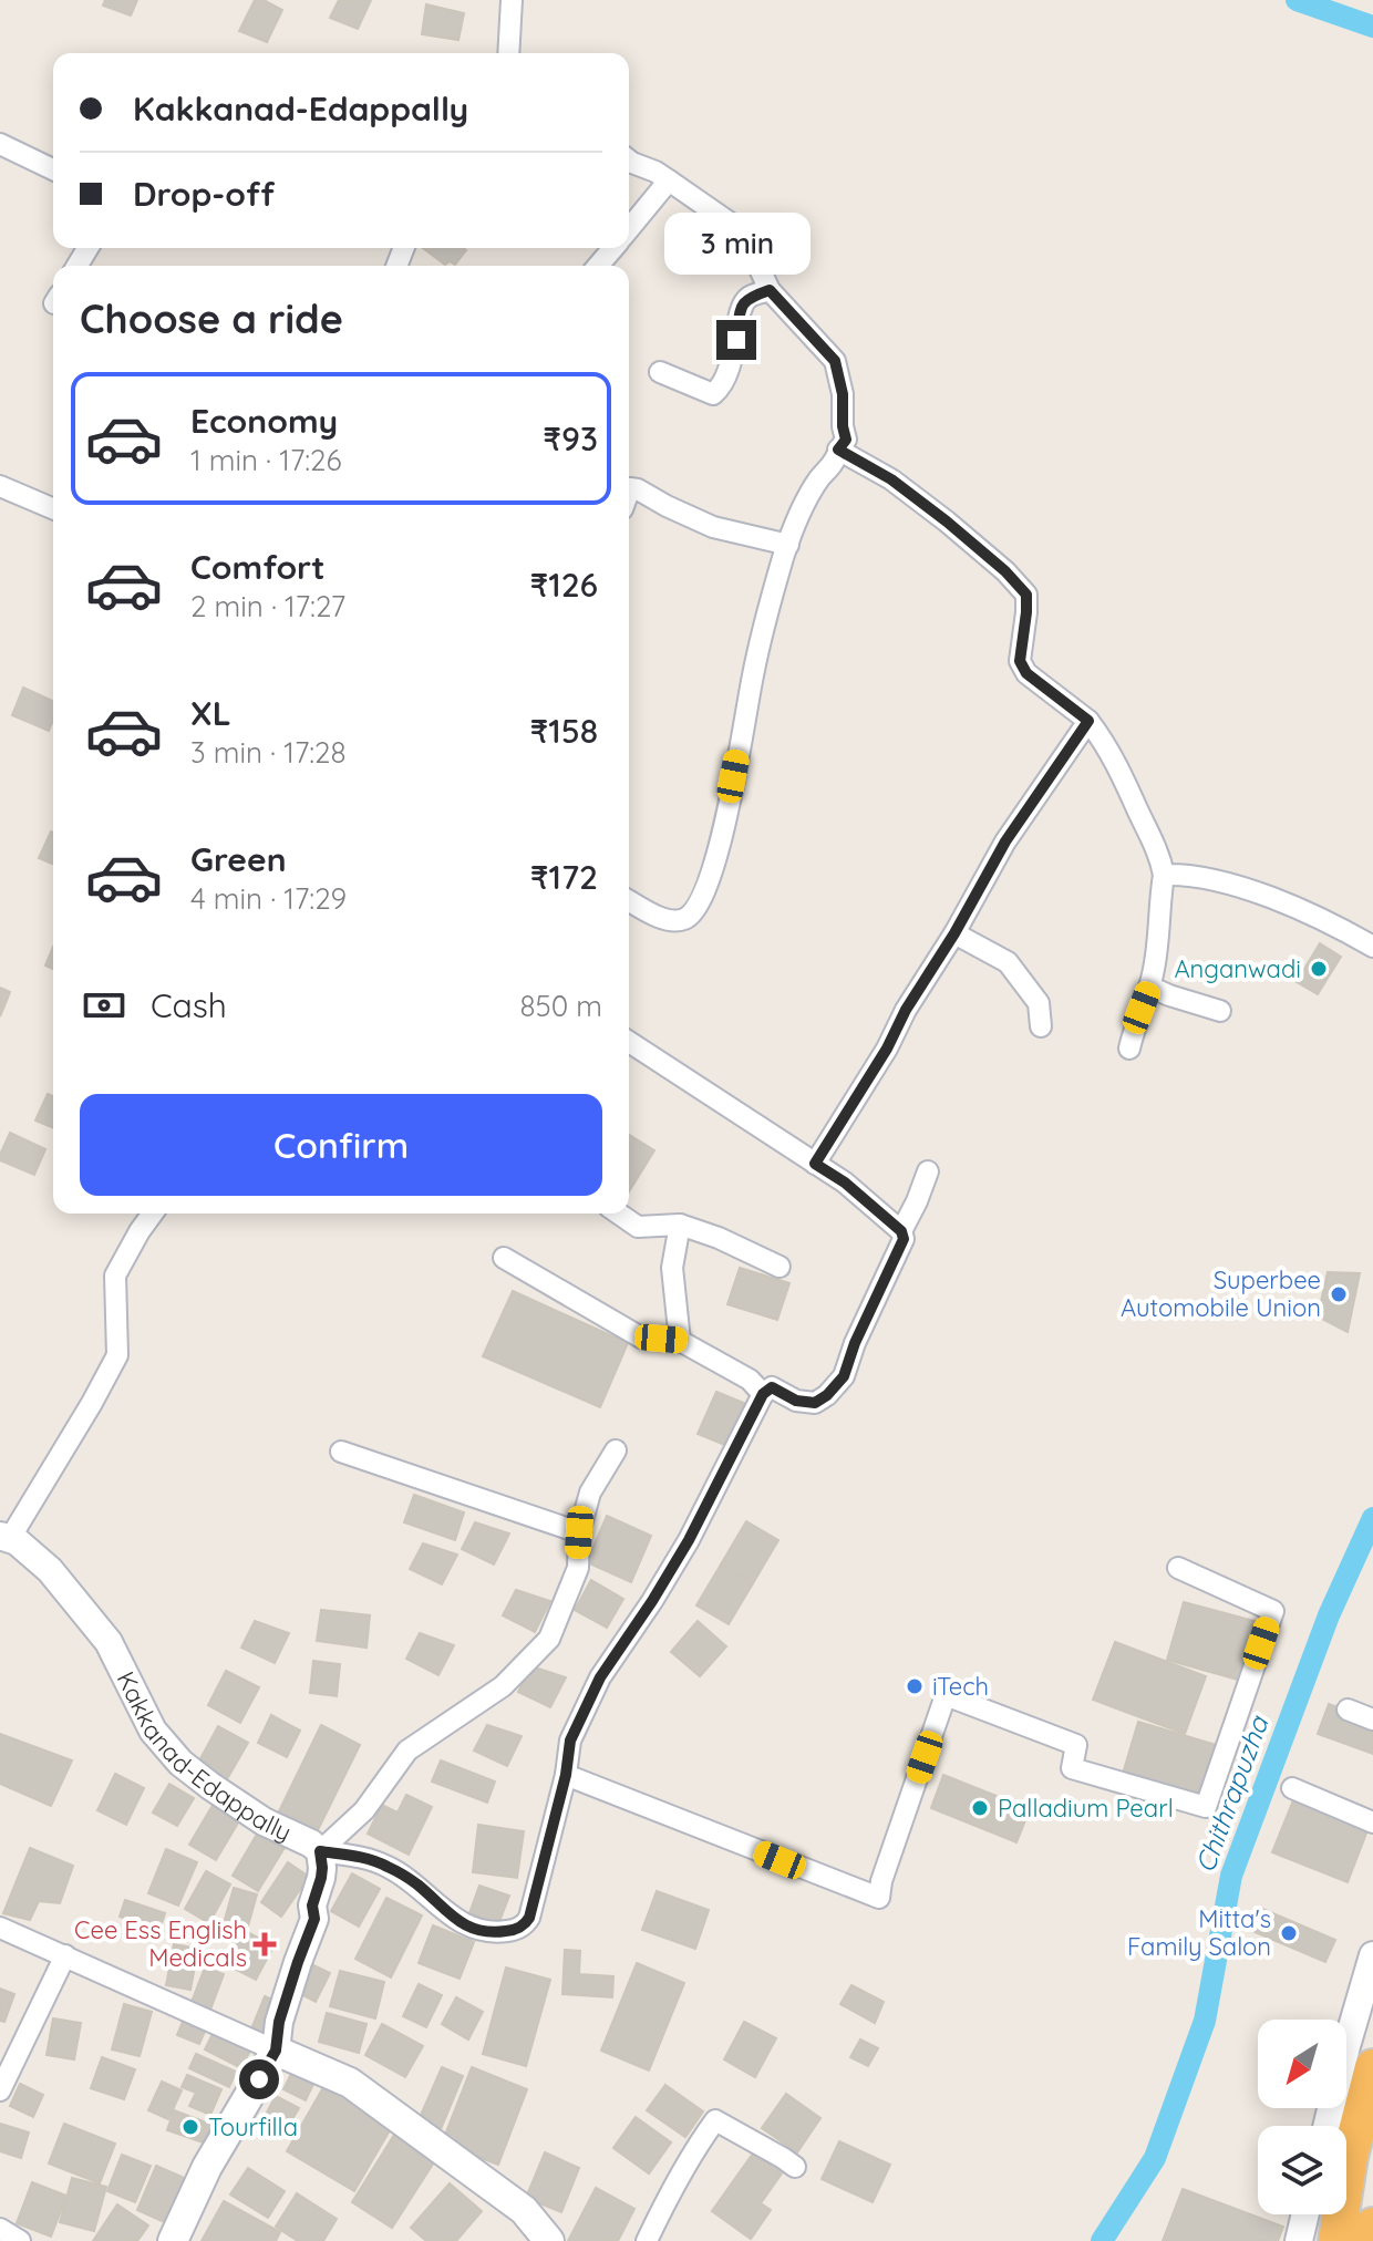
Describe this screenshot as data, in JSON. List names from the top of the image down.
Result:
{
  "streets": {
    "street": ["Kakkanad-Edappally"]
  },
  "water": ["Chithrapuzha"],
  "places": {
    "other": [
      "Anganwadi",
      "Superbee Automobile Union",
      "iTech",
      "Palladium Pearl",
      "Mitta's Family Salon",
      "Tourfilla"
    ],
    "health": ["Cee Ess English Medicals"]
  },
  "north": "bottom left",
  "page": {
    "banner": ["Kakkanad-Edappally", "Drop-off"],
    "bubble": "3 min",
    "heading": "Choose a ride",
    "list": [
      {
        "name": "Economy",
        "note": "1 min · 17:26",
        "value": "₹93"
      },
      {
        "name": "Comfort",
        "note": "2 min · 17:27",
        "value": "₹126"
      },
      {
        "name": "XL",
        "note": "3 min · 17:28",
        "value": "₹158"
      },
      {
        "name": "Green",
        "note": "4 min · 17:29",
        "value": "₹172"
      }
    ],
    "pay": ["Cash", "850 m"],
    "buttons": "Confirm"
  }
}
